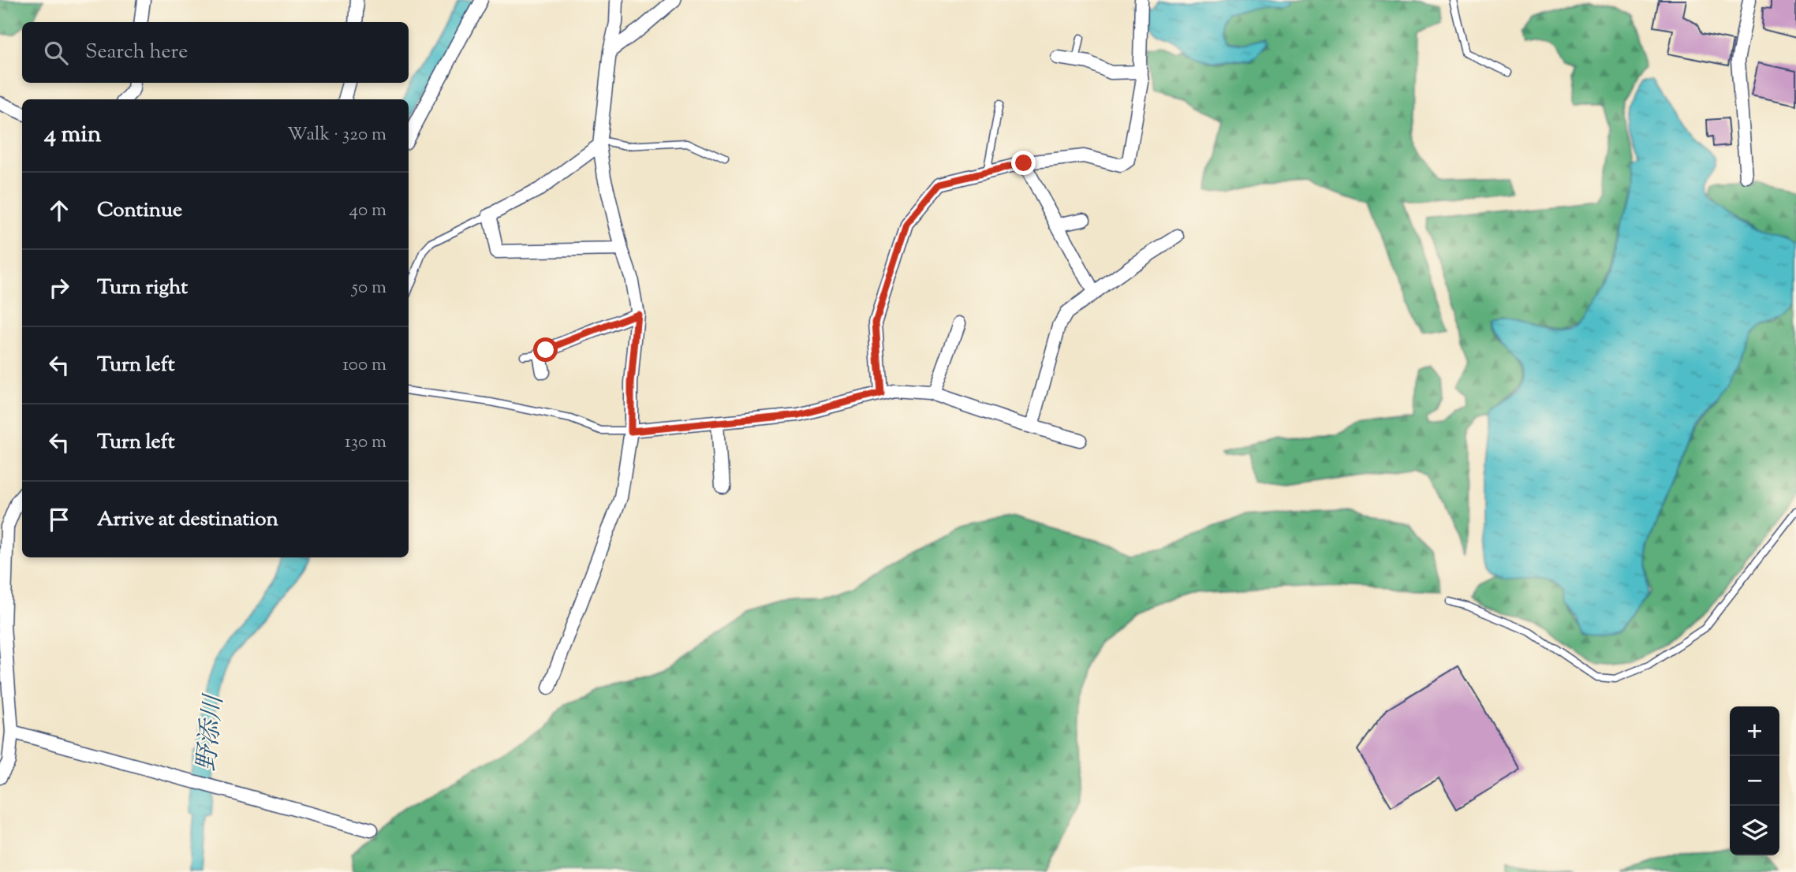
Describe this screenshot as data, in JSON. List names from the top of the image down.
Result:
{
  "water": ["野添川"],
  "page": {
    "search": "Search here",
    "heading": ["4 min", "Walk · 320 m"],
    "list": [
      ["Continue", "40 m"],
      ["Turn right", "50 m"],
      ["Turn left", "100 m"],
      ["Turn left", "130 m"],
      "Arrive at destination"
    ],
    "map_buttons": ["+", "−"]
  }
}
